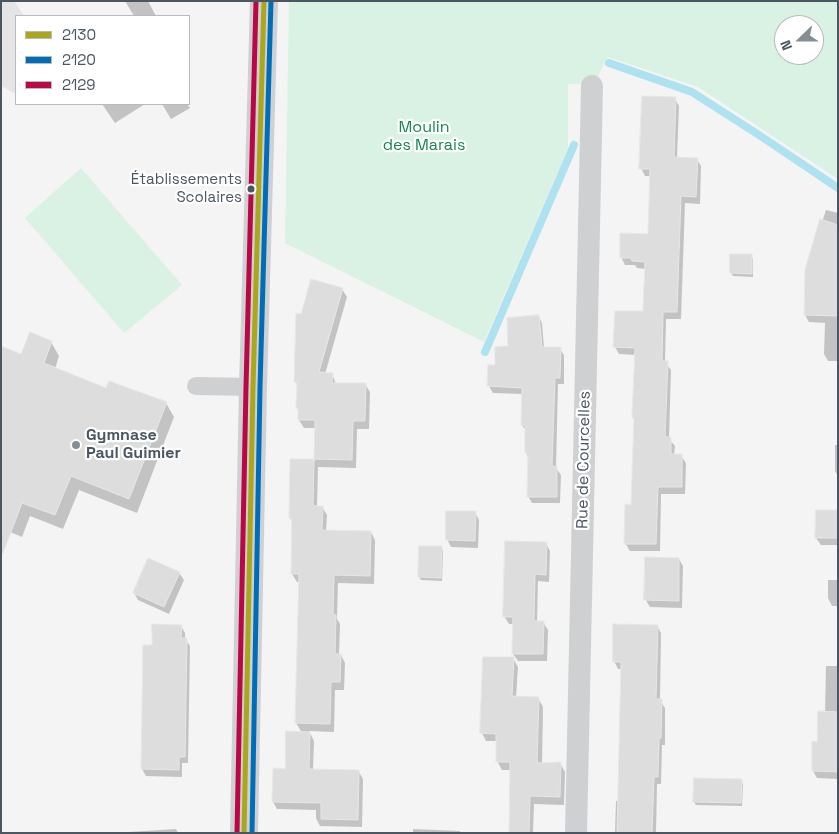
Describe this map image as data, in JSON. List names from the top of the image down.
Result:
{
  "streets": {
    "street": ["Rue de Courcelles"]
  },
  "parks": ["Moulin des Marais"],
  "places": ["Établissements Scolaires", "Gymnase Paul Guimier"],
  "lines": ["transit line 2130", "transit line 2120", "transit line 2129"],
  "legend": ["2130", "2120", "2129"],
  "north": "left"
}
